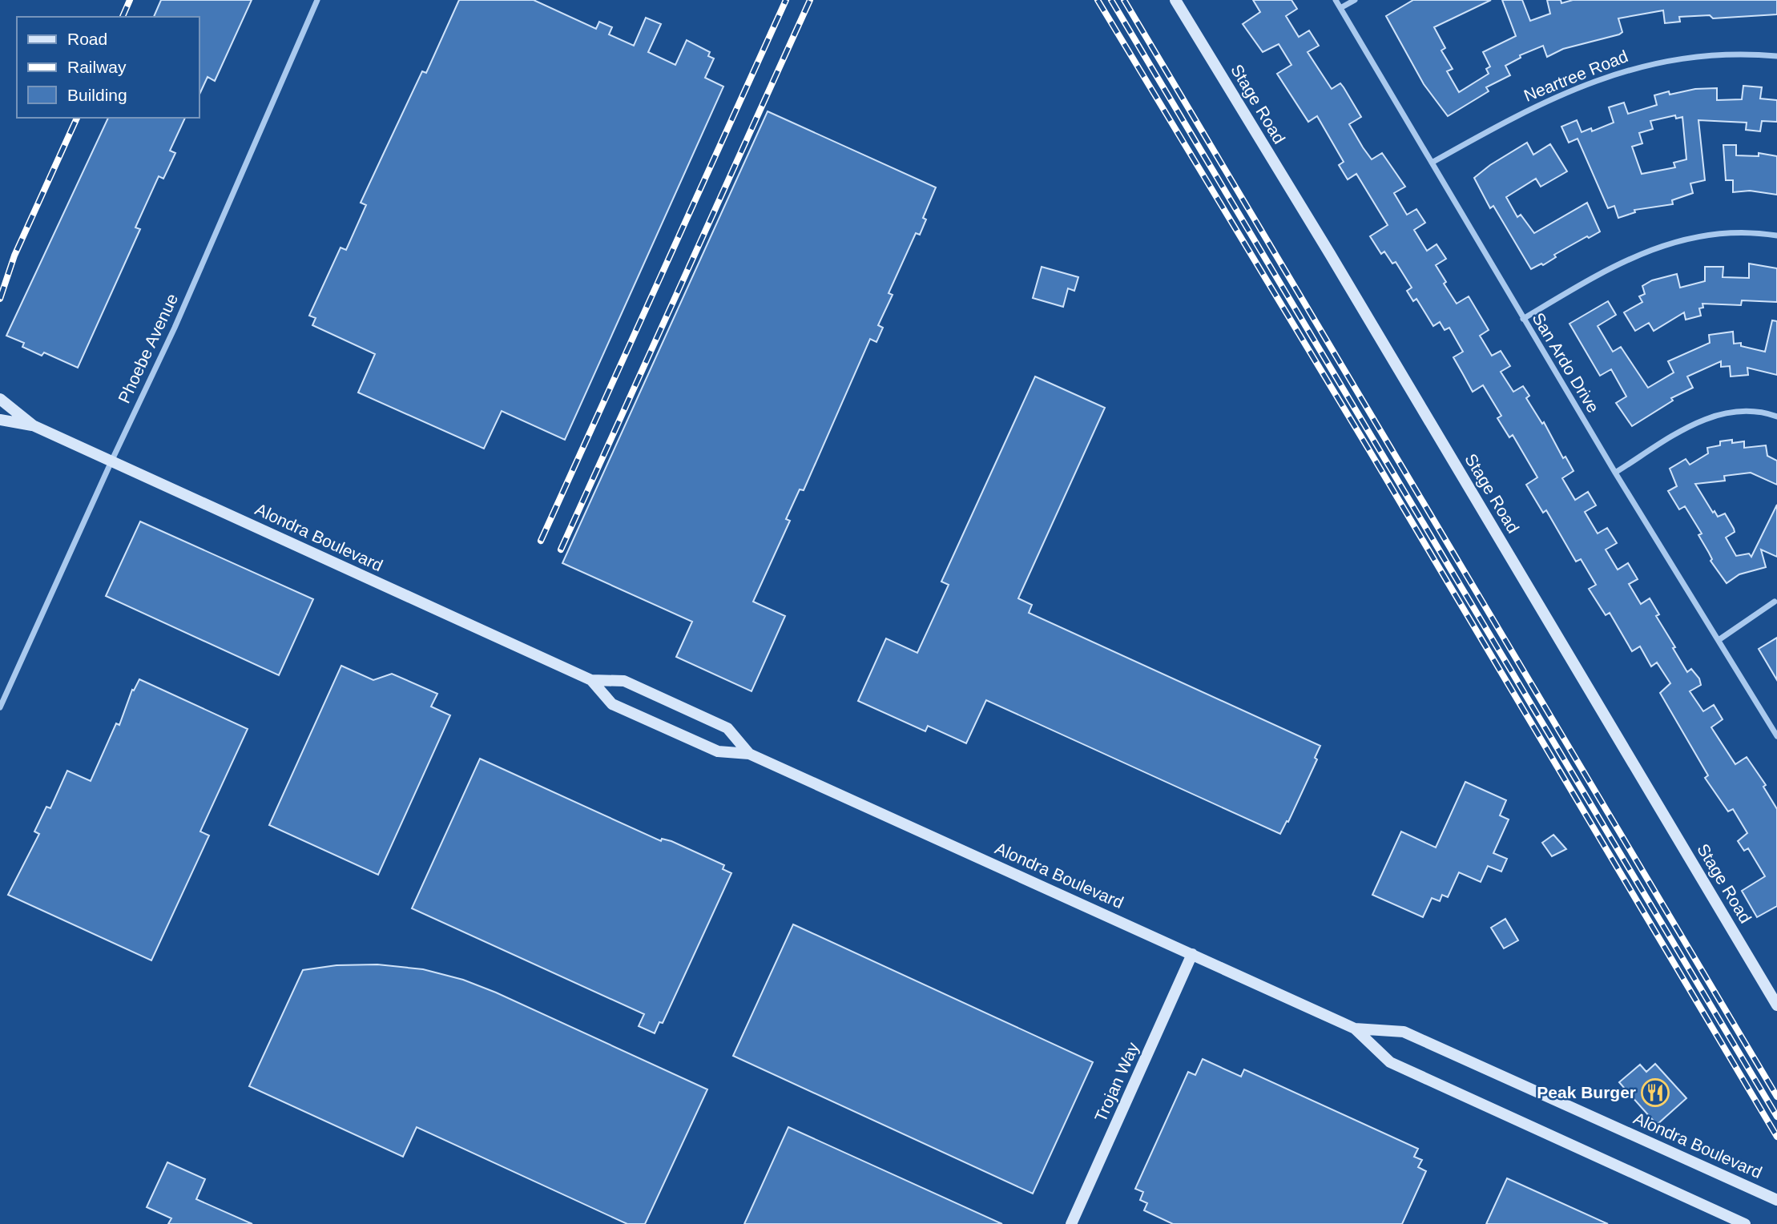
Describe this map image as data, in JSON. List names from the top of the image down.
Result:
{
  "streets": {
    "main road": ["Stage Road", "Alondra Boulevard", "Trojan Way"],
    "street": ["Neartree Road", "Phoebe Avenue", "San Ardo Drive"]
  },
  "crossings": [
    ["Neartree Road", "San Ardo Drive"],
    ["Phoebe Avenue", "Alondra Boulevard"],
    ["Alondra Boulevard", "Trojan Way"]
  ],
  "places": {
    "restaurant": ["Peak Burger"]
  },
  "legend": ["Road", "Railway", "Building"]
}
